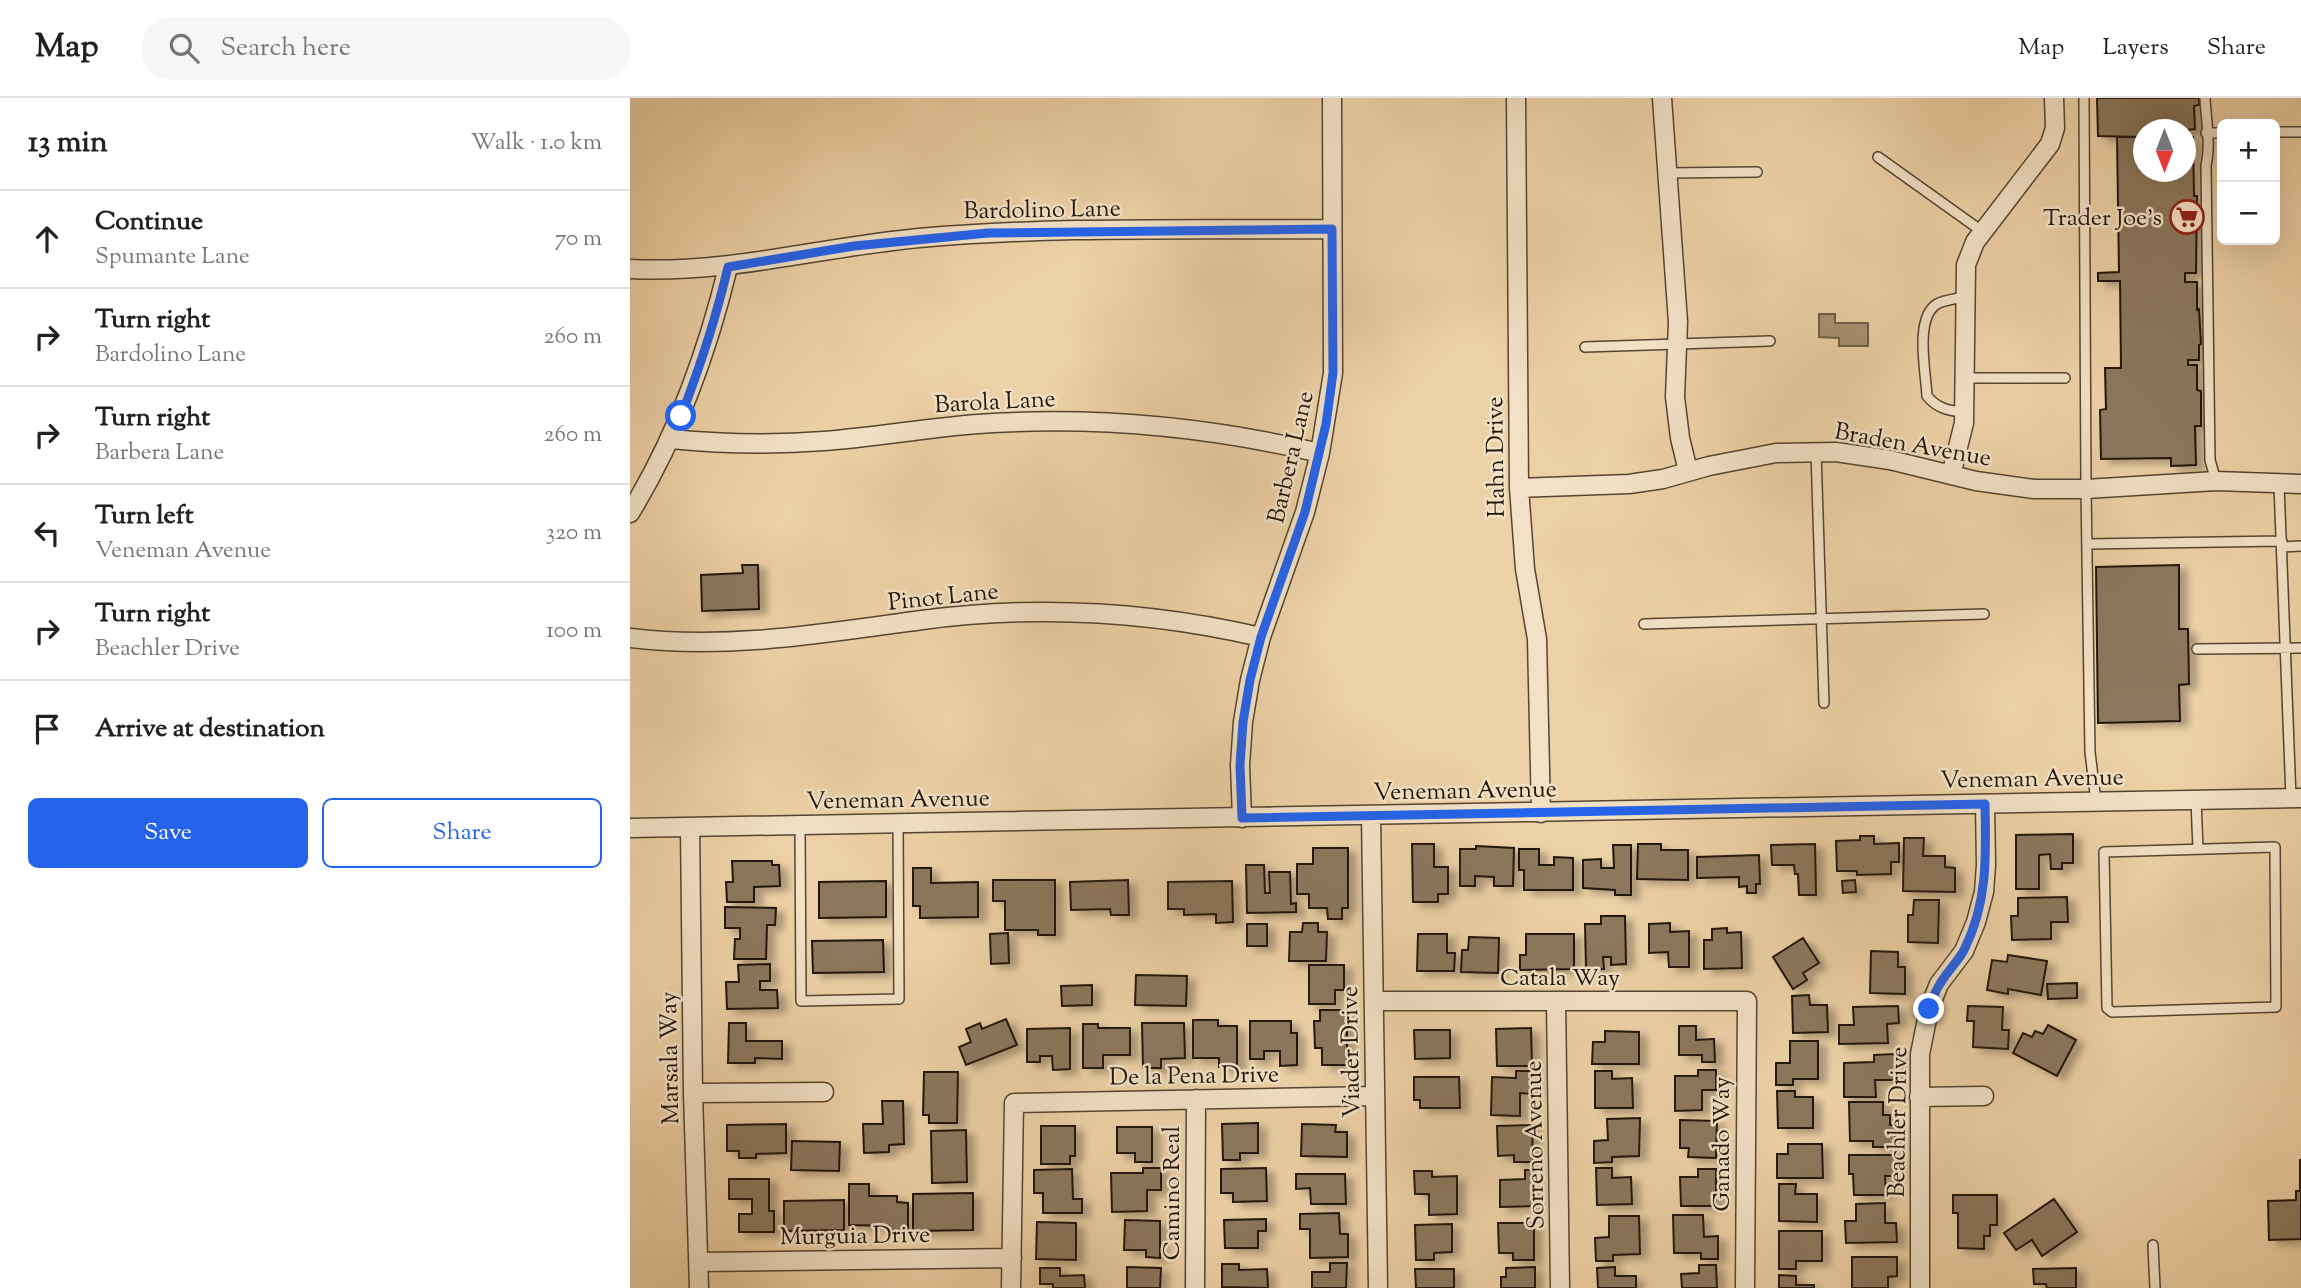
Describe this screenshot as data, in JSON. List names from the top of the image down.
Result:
{
  "streets": {
    "street": [
      "Bardolino Lane",
      "Barola Lane",
      "Braden Avenue",
      "Barbera Lane",
      "Hahn Drive",
      "Pinot Lane",
      "Veneman Avenue",
      "Catala Way",
      "Viader Drive",
      "Marsala Way",
      "De la Pena Drive",
      "Beachler Drive",
      "Ganado Way",
      "Sorreno Avenue",
      "Camino Real",
      "Murguia Drive"
    ]
  },
  "crossings": [
    ["Bardolino Lane", "Barbera Lane"],
    ["Barola Lane", "Barbera Lane"],
    ["Braden Avenue", "Hahn Drive"],
    ["Barbera Lane", "Pinot Lane"],
    ["Barbera Lane", "Veneman Avenue"],
    ["Hahn Drive", "Veneman Avenue"],
    ["Veneman Avenue", "Viader Drive"],
    ["Veneman Avenue", "Marsala Way"],
    ["Veneman Avenue", "Beachler Drive"],
    ["Catala Way", "Viader Drive"],
    ["Catala Way", "Ganado Way"],
    ["Catala Way", "Sorreno Avenue"],
    ["Viader Drive", "De la Pena Drive"],
    ["Marsala Way", "Murguia Drive"],
    ["De la Pena Drive", "Camino Real"],
    ["De la Pena Drive", "Murguia Drive"]
  ],
  "places": {
    "supermarket": ["Trader Joe's"]
  },
  "north": "bottom",
  "page": {
    "header": "Map",
    "search": "Search here",
    "nav": ["Map", "Layers", "Share"],
    "heading": ["13 min", "Walk · 1.0 km"],
    "map_buttons": ["+", "−"],
    "list": [
      ["Continue", "Spumante Lane", "70 m"],
      ["Turn right", "Bardolino Lane", "260 m"],
      ["Turn right", "Barbera Lane", "260 m"],
      ["Turn left", "Veneman Avenue", "320 m"],
      ["Turn right", "Beachler Drive", "100 m"],
      "Arrive at destination"
    ],
    "buttons": ["Save", "Share"]
  }
}
